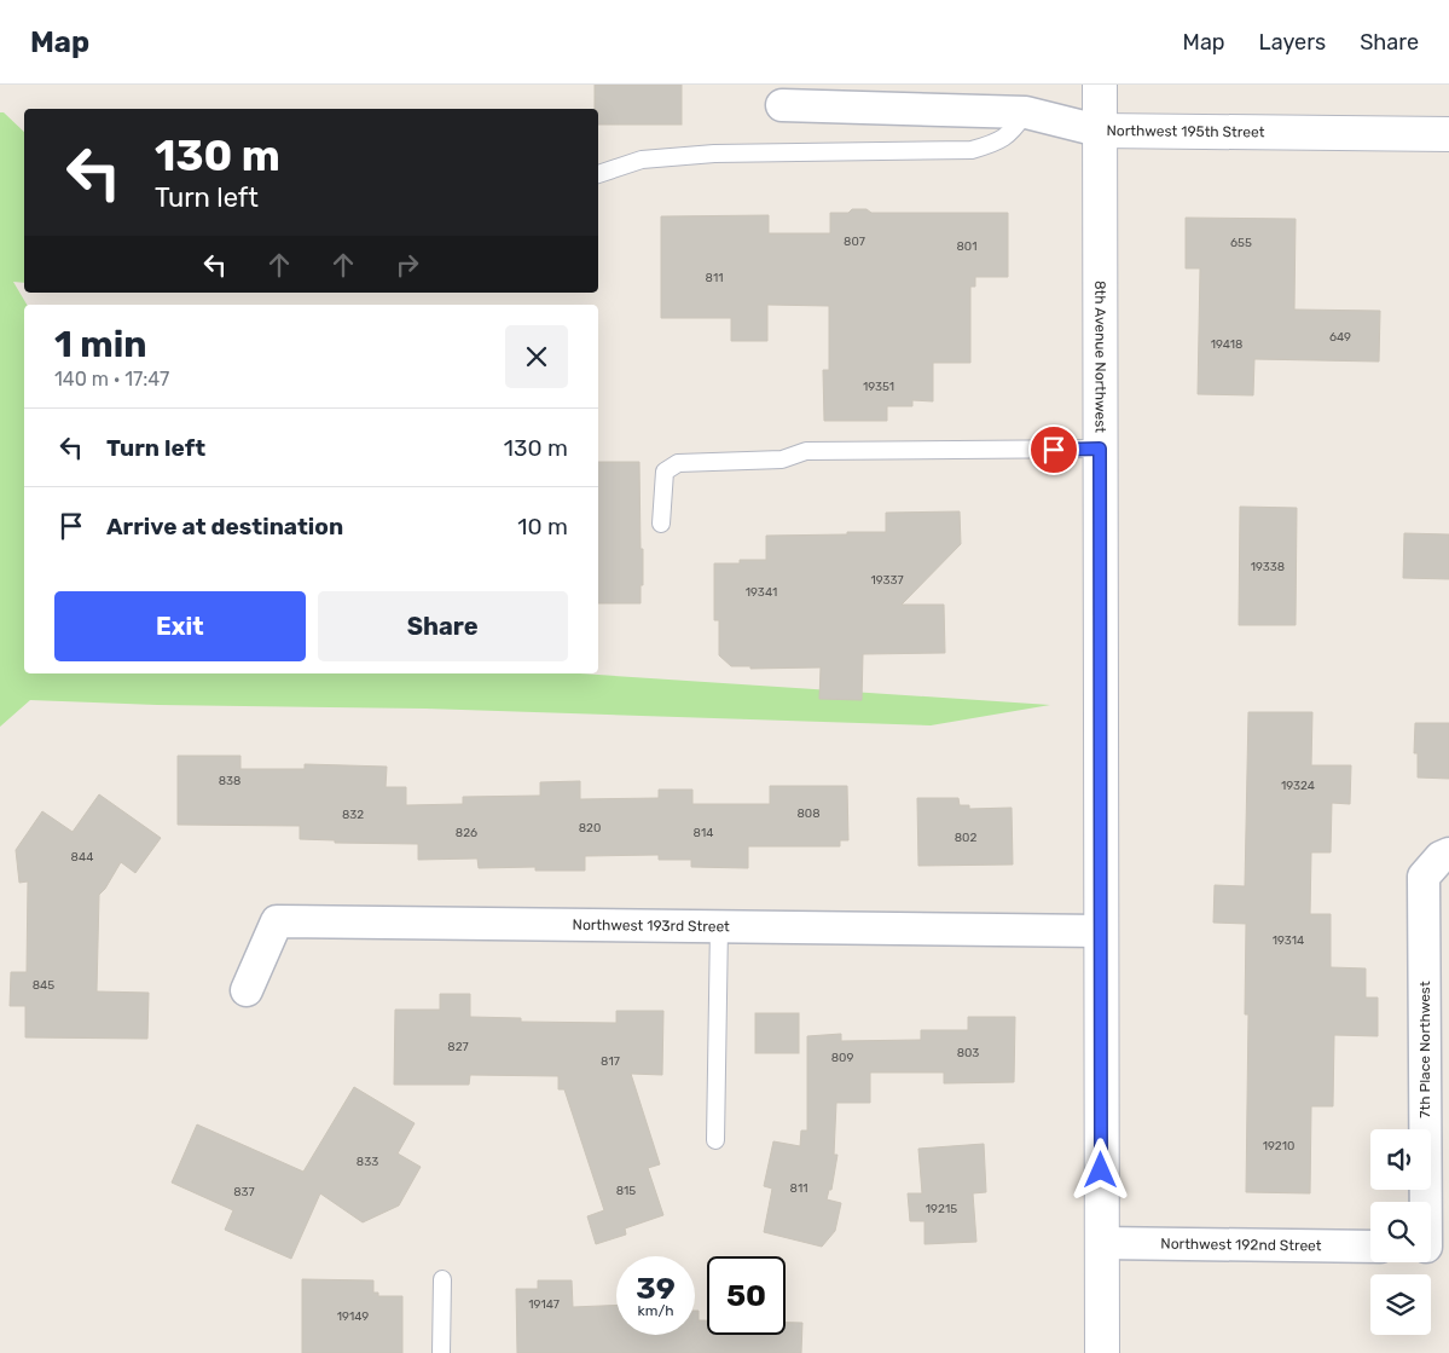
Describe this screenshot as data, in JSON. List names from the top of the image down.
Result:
{
  "streets": {
    "main road": ["Northwest 195th Street", "8th Avenue Northwest"],
    "street": ["Northwest 193rd Street", "7th Place Northwest", "Northwest 192nd Street"]
  },
  "crossings": [
    ["Northwest 195th Street", "8th Avenue Northwest"],
    ["8th Avenue Northwest", "Northwest 193rd Street"],
    ["8th Avenue Northwest", "Northwest 192nd Street"]
  ],
  "house_numbers": [
    "807",
    "655",
    "801",
    "811",
    "649",
    "19418",
    "19351",
    "19338",
    "19337",
    "19341",
    "838",
    "19324",
    "808",
    "832",
    "820",
    "826",
    "814",
    "802",
    "844",
    "19314",
    "845",
    "827",
    "803",
    "809",
    "817",
    "19210",
    "833",
    "811",
    "815",
    "837",
    "19215",
    "19147",
    "19149"
  ],
  "page": {
    "header": "Map",
    "nav": ["Map", "Layers", "Share"],
    "turn": ["130 m", "Turn left"],
    "heading": ["1 min", "140 m · 17:47"],
    "list": [
      {
        "name": "Turn left",
        "value": "130 m"
      },
      {
        "name": "Arrive at destination",
        "value": "10 m"
      }
    ],
    "buttons": ["Exit", "Share"],
    "speed": "39 km/h",
    "limit": "50"
  }
}
